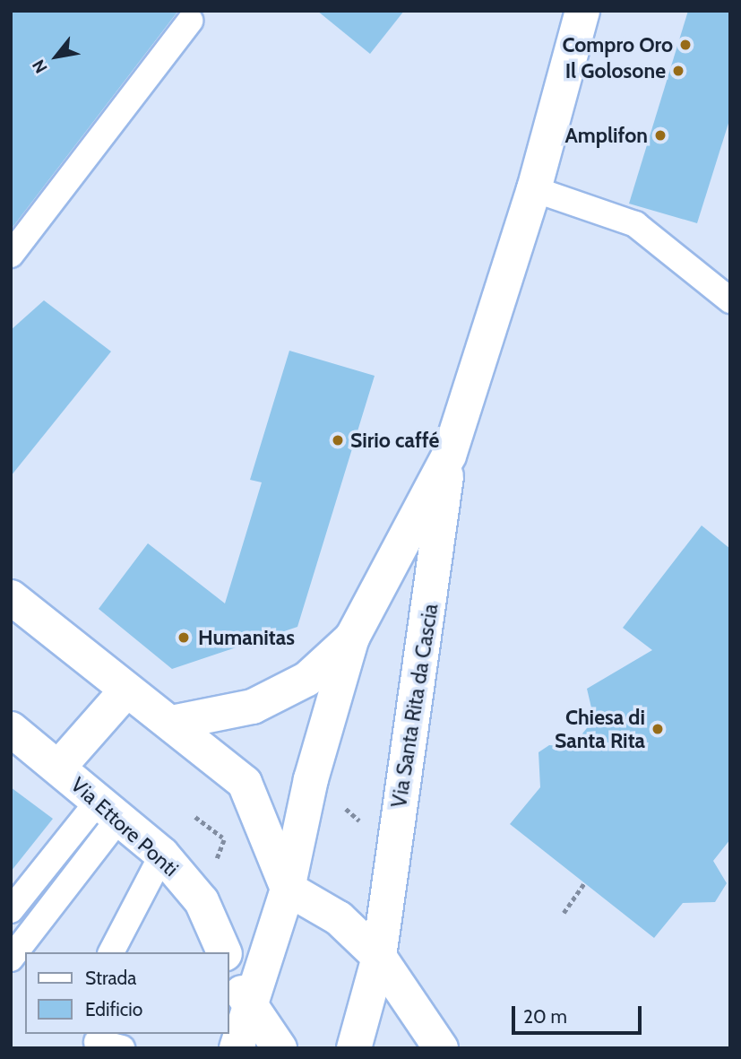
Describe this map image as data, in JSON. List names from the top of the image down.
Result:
{
  "streets": {
    "main road": ["Via Santa Rita da Cascia", "Via Ettore Ponti"]
  },
  "places": [
    "Compro Oro",
    "Il Golosone",
    "Amplifon",
    "Sirio caffé",
    "Humanitas",
    "Chiesa di Santa Rita"
  ],
  "legend": ["Strada", "Edificio"],
  "scale_bar": "20 m",
  "north": "bottom left"
}
